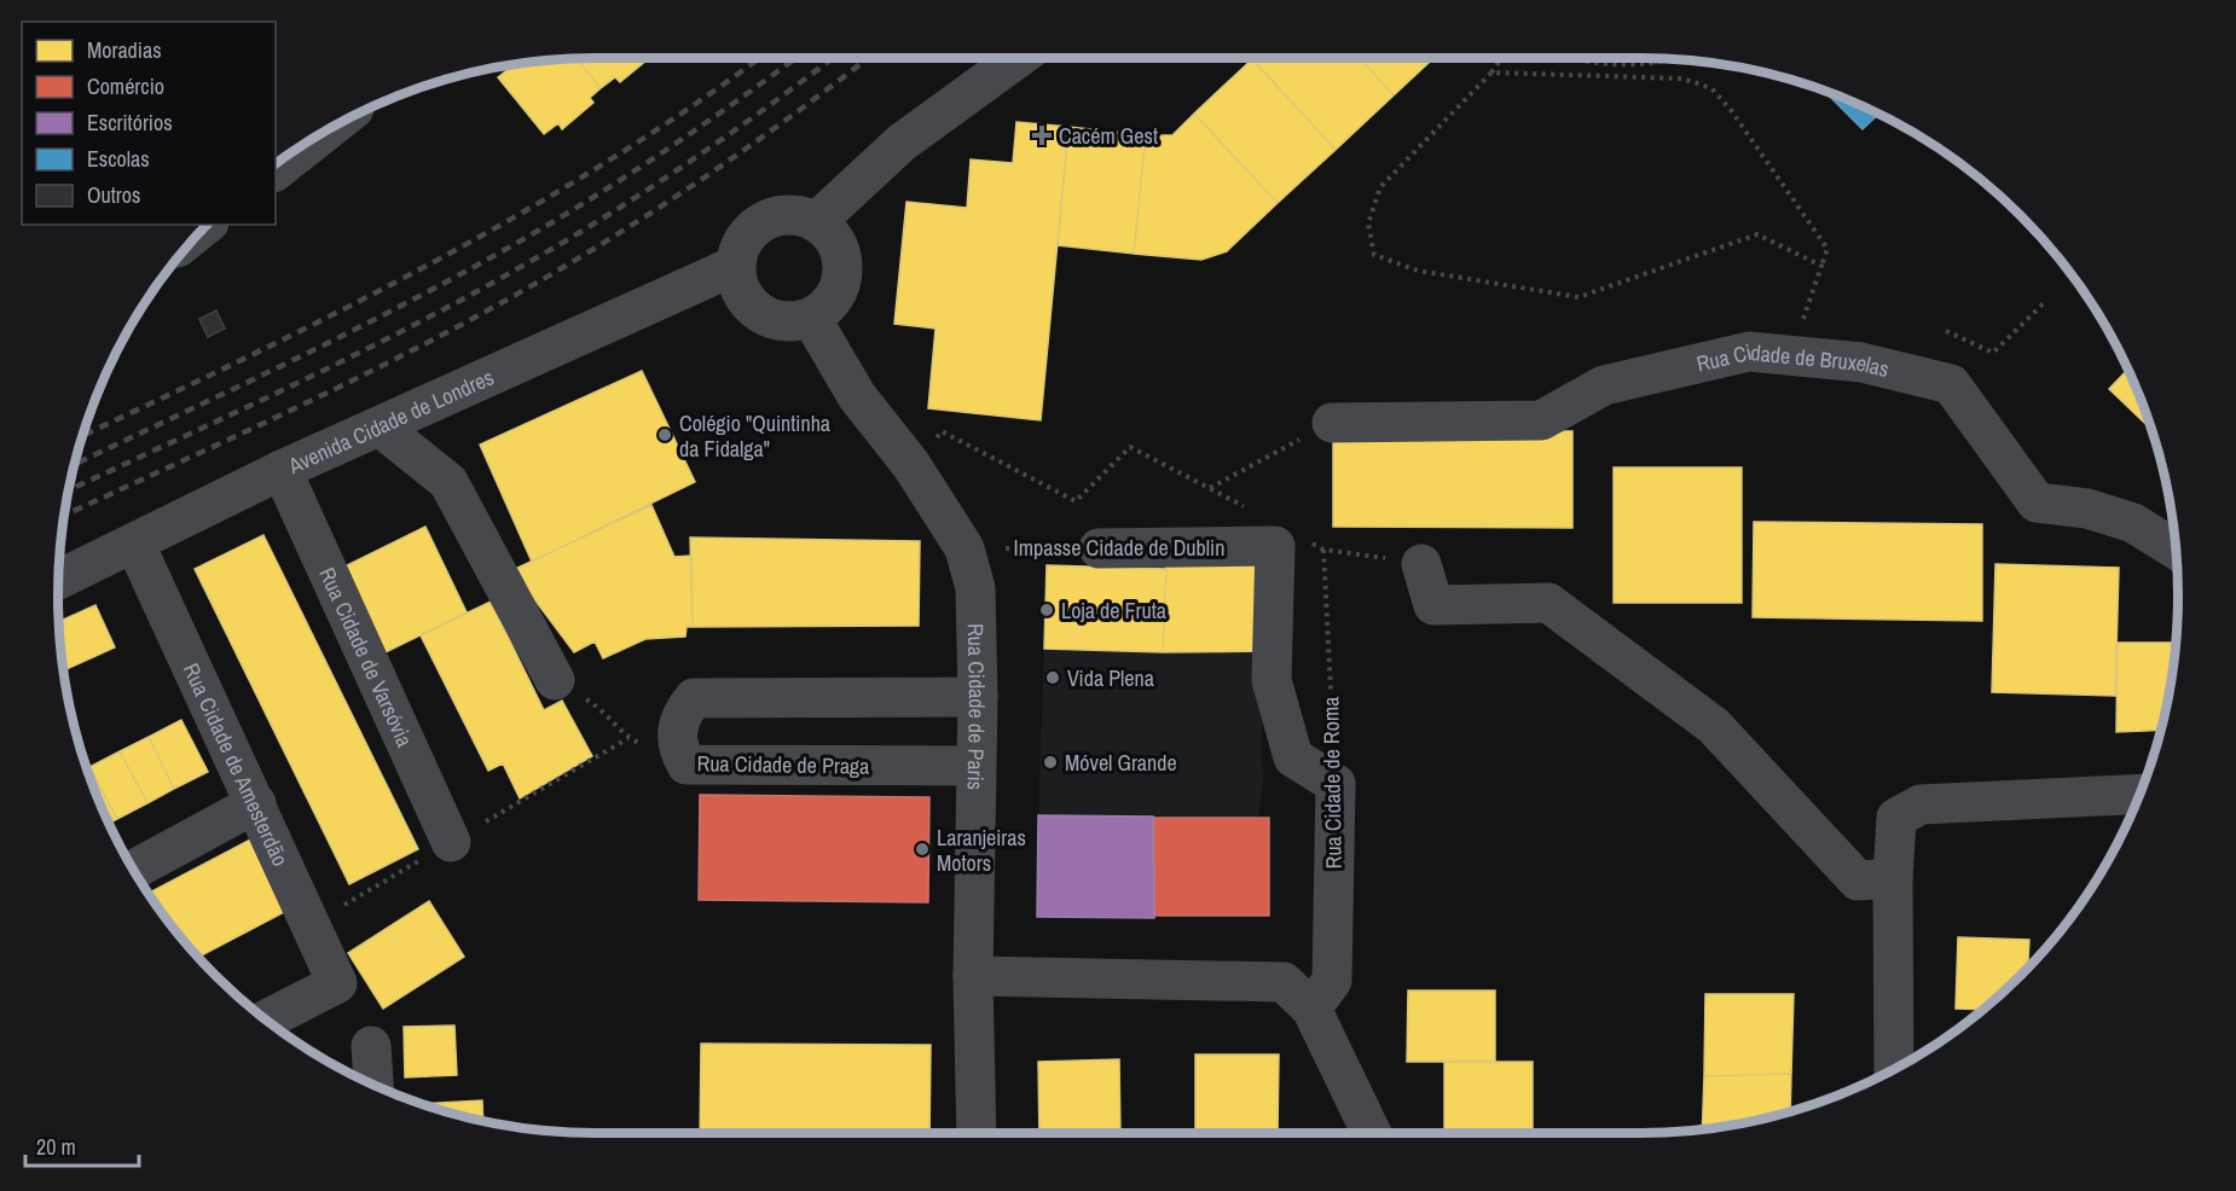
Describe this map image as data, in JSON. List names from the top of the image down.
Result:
{
  "streets": {
    "street": [
      "Rua Cidade de Bruxelas",
      "Avenida Cidade de Londres",
      "Impasse Cidade de Dublin",
      "Rua Cidade de Varsóvia",
      "Rua Cidade de Paris",
      "Rua Cidade de Amesterdão",
      "Rua Cidade de Praga",
      "Rua Cidade de Roma"
    ]
  },
  "crossings": [
    ["Avenida Cidade de Londres", "Rua Cidade de Varsóvia"],
    ["Avenida Cidade de Londres", "Rua Cidade de Paris"],
    ["Avenida Cidade de Londres", "Rua Cidade de Amesterdão"],
    ["Impasse Cidade de Dublin", "Rua Cidade de Paris"],
    ["Rua Cidade de Paris", "Rua Cidade de Praga"]
  ],
  "places": {
    "health": ["Cacém Gest"],
    "other": [
      "Colégio \"Quintinha da Fidalga\"",
      "Loja de Fruta",
      "Vida Plena",
      "Móvel Grande",
      "Laranjeiras Motors"
    ]
  },
  "legend": [
    "Moradias",
    "Comércio",
    "Escritórios",
    "Escolas",
    "Outros"
  ],
  "scale_bar": "20 m"
}
